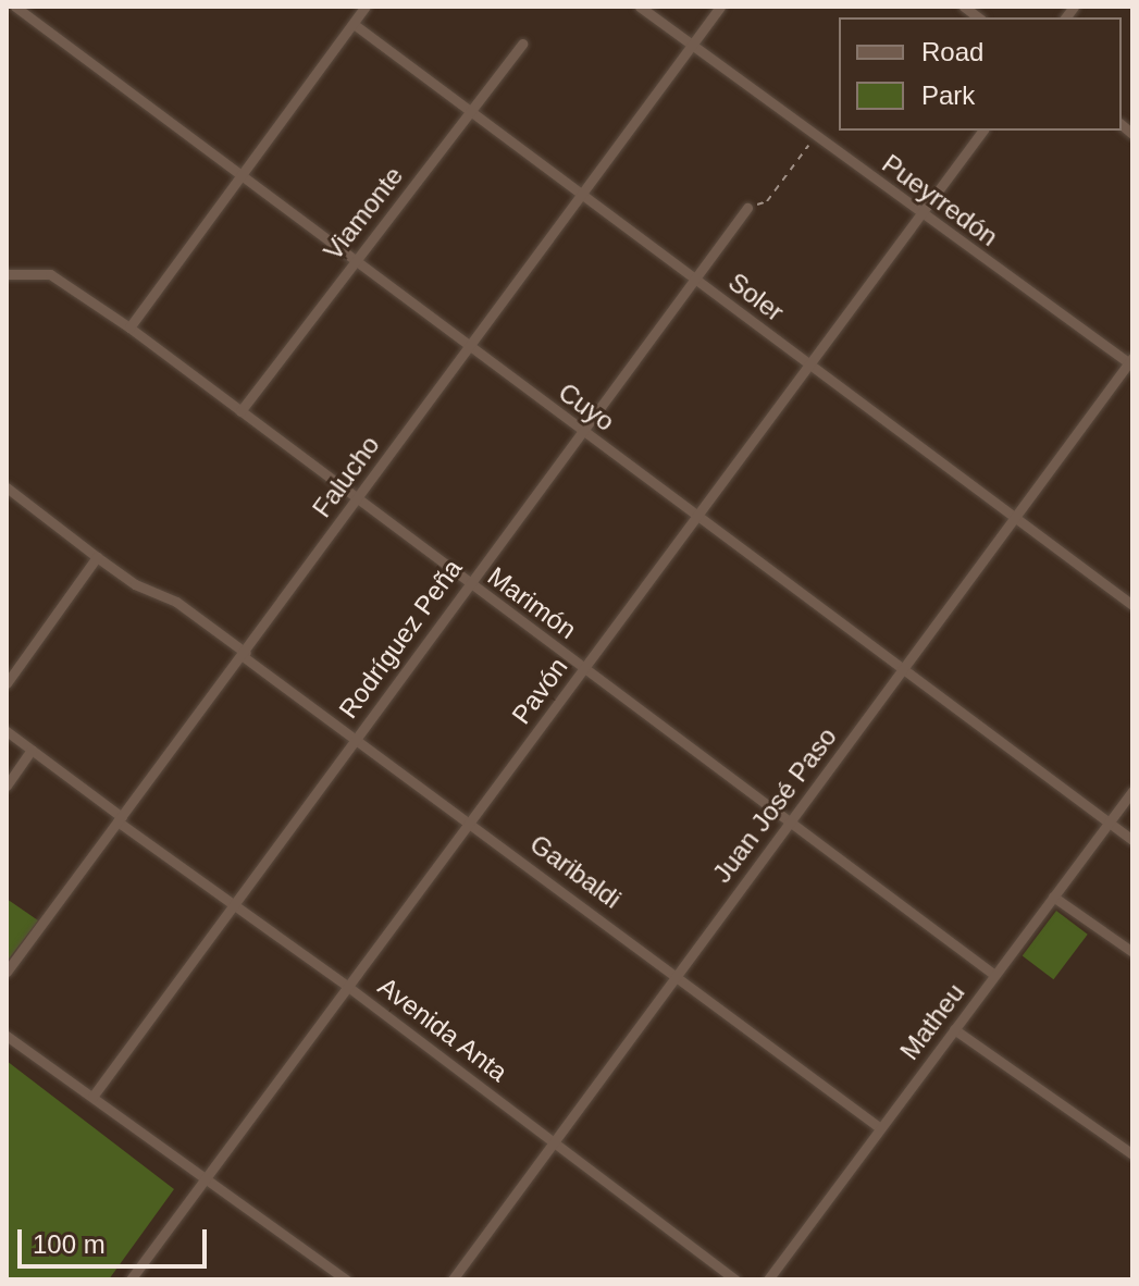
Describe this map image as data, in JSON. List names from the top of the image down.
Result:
{
  "streets": {
    "street": [
      "Pueyrredón",
      "Viamonte",
      "Soler",
      "Cuyo",
      "Falucho",
      "Marimón",
      "Rodríguez Peña",
      "Pavón",
      "Juan José Paso",
      "Garibaldi",
      "Matheu",
      "Avenida Anta"
    ]
  },
  "crossings": [
    ["Pueyrredón", "Falucho"],
    ["Pueyrredón", "Pavón"],
    ["Pueyrredón", "Juan José Paso"],
    ["Viamonte", "Soler"],
    ["Viamonte", "Cuyo"],
    ["Viamonte", "Marimón"],
    ["Soler", "Falucho"],
    ["Soler", "Rodríguez Peña"],
    ["Soler", "Pavón"],
    ["Soler", "Juan José Paso"],
    ["Cuyo", "Falucho"],
    ["Cuyo", "Rodríguez Peña"],
    ["Cuyo", "Pavón"],
    ["Cuyo", "Juan José Paso"],
    ["Cuyo", "Matheu"],
    ["Falucho", "Marimón"],
    ["Falucho", "Garibaldi"],
    ["Falucho", "Avenida Anta"],
    ["Marimón", "Rodríguez Peña"],
    ["Marimón", "Pavón"],
    ["Marimón", "Juan José Paso"],
    ["Marimón", "Matheu"],
    ["Rodríguez Peña", "Garibaldi"],
    ["Rodríguez Peña", "Avenida Anta"],
    ["Pavón", "Garibaldi"],
    ["Pavón", "Avenida Anta"],
    ["Juan José Paso", "Garibaldi"],
    ["Juan José Paso", "Avenida Anta"],
    ["Garibaldi", "Matheu"]
  ],
  "legend": ["Road", "Park"],
  "scale_bar": "100 m"
}
